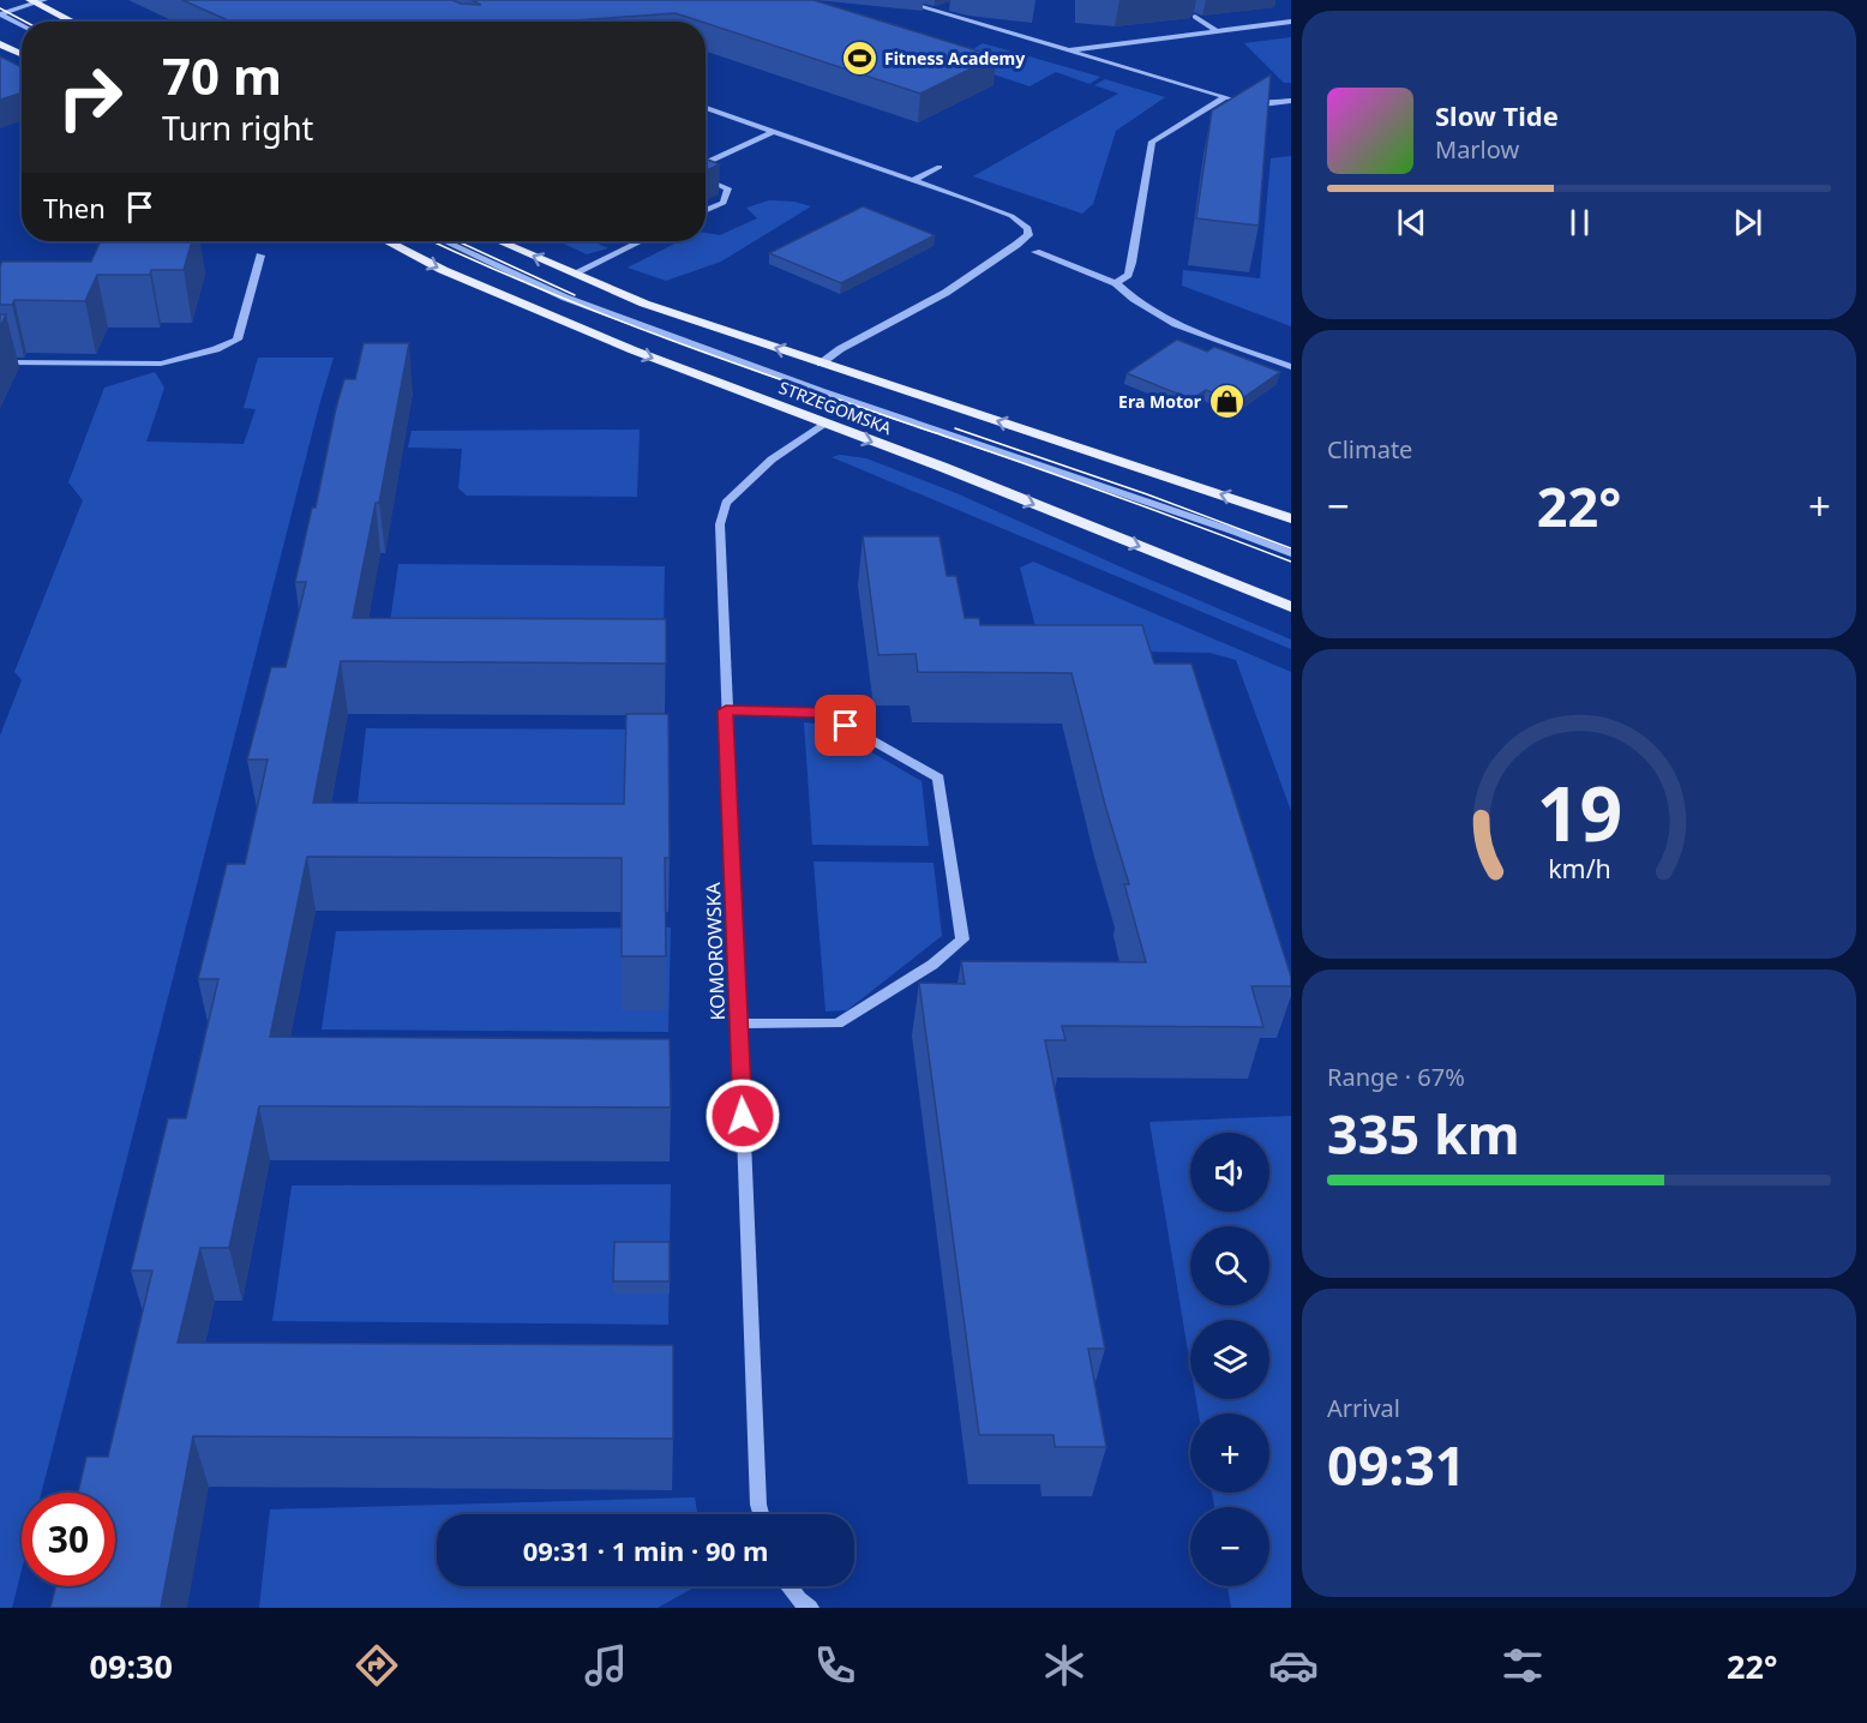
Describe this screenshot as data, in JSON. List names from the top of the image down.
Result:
{
  "streets": {
    "main road": ["STRZEGOMSKA"],
    "street": ["KOMOROWSKA"]
  },
  "crossings": [
    ["STRZEGOMSKA", "KOMOROWSKA"]
  ],
  "places": {
    "sports": ["Fitness Academy"],
    "shop": ["Era Motor"]
  },
  "page": {
    "turn": ["70 m", "Turn right"],
    "song": ["Slow Tide", "Marlow"],
    "then": "Then",
    "tile": [
      "Climate",
      ["Range · 67%", "335 km"],
      ["Arrival", "09:31"]
    ],
    "heat": ["−", "22°", "+"],
    "map_buttons": ["+", "−"],
    "limit": "30",
    "trip": "09:31 · 1 min · 90 m",
    "tabs": ["09:30", "22°"],
    "gauge": ["19", "km/h"]
  }
}
